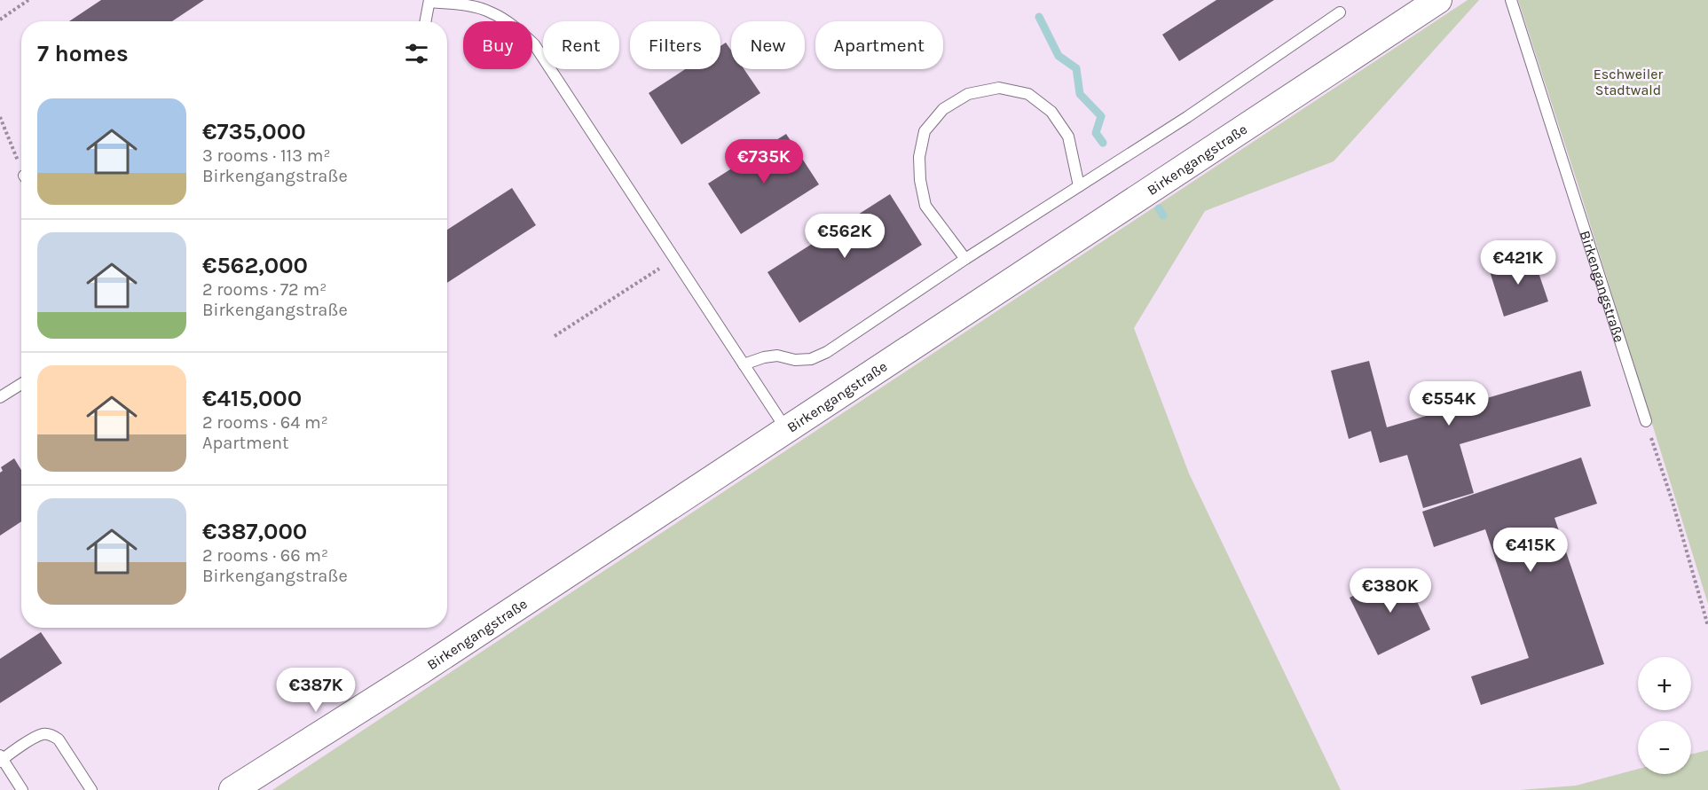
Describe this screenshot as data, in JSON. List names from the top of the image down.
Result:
{
  "streets": {
    "street": ["Birkengangstraße"]
  },
  "parks": ["Eschweiler Stadtwald"],
  "page": {
    "chip": [
      "Buy",
      "Rent",
      "Filters",
      "New",
      "Apartment"
    ],
    "heading": "7 homes",
    "list": [
      {
        "name": "€735,000",
        "note": "3 rooms · 113 m² · Birkengangstraße"
      },
      {
        "name": "€562,000",
        "note": "2 rooms · 72 m² · Birkengangstraße"
      },
      {
        "name": "€415,000",
        "note": "2 rooms · 64 m² · Apartment"
      },
      {
        "name": "€387,000",
        "note": "2 rooms · 66 m² · Birkengangstraße"
      }
    ],
    "price": [
      "€735K",
      "€562K",
      "€421K",
      "€554K",
      "€415K",
      "€380K",
      "€387K"
    ],
    "map_buttons": ["+", "−"]
  }
}
